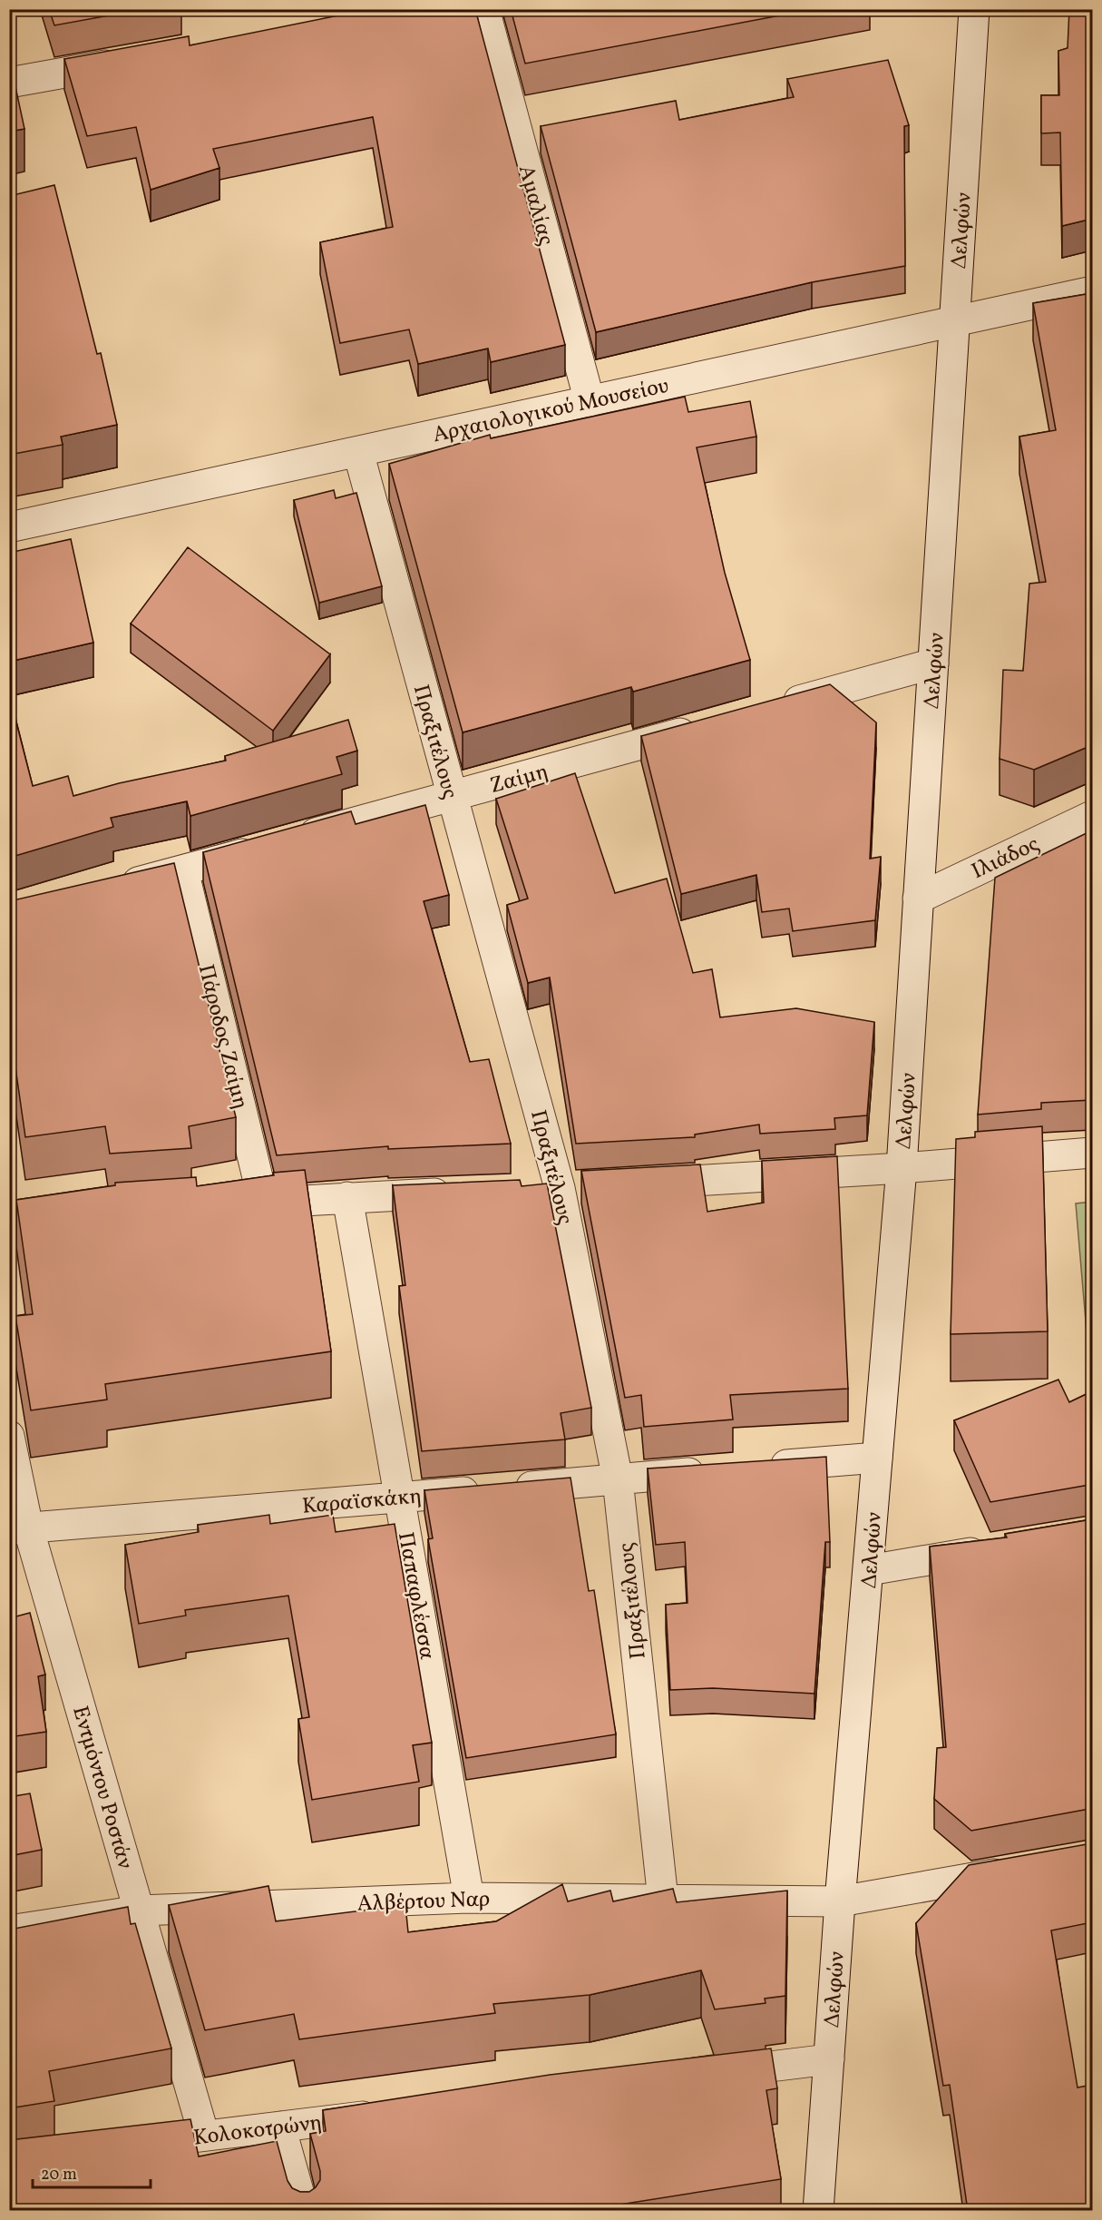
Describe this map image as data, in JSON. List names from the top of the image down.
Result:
{
  "streets": {
    "street": [
      "Αμαλίας",
      "Δελφών",
      "Αρχαιολογικού Μουσείου",
      "Πραξιτέλους",
      "Ζαίμη",
      "Ιλιάδος",
      "Πάροδος Ζαίμη",
      "Καραϊσκάκη",
      "Παπαφλέσσα",
      "Εντμόντου Ροστάν",
      "Αλβέρτου Ναρ",
      "Κολοκοτρώνη"
    ]
  },
  "crossings": [
    ["Αμαλίας", "Αρχαιολογικού Μουσείου"],
    ["Δελφών", "Αρχαιολογικού Μουσείου"],
    ["Δελφών", "Ιλιάδος"],
    ["Δελφών", "Αλβέρτου Ναρ"],
    ["Αρχαιολογικού Μουσείου", "Πραξιτέλους"],
    ["Πραξιτέλους", "Ζαίμη"],
    ["Πραξιτέλους", "Καραϊσκάκη"],
    ["Πραξιτέλους", "Αλβέρτου Ναρ"],
    ["Ζαίμη", "Πάροδος Ζαίμη"],
    ["Καραϊσκάκη", "Παπαφλέσσα"],
    ["Καραϊσκάκη", "Εντμόντου Ροστάν"],
    ["Παπαφλέσσα", "Αλβέρτου Ναρ"],
    ["Εντμόντου Ροστάν", "Αλβέρτου Ναρ"],
    ["Εντμόντου Ροστάν", "Κολοκοτρώνη"]
  ],
  "scale_bar": "20 m"
}
